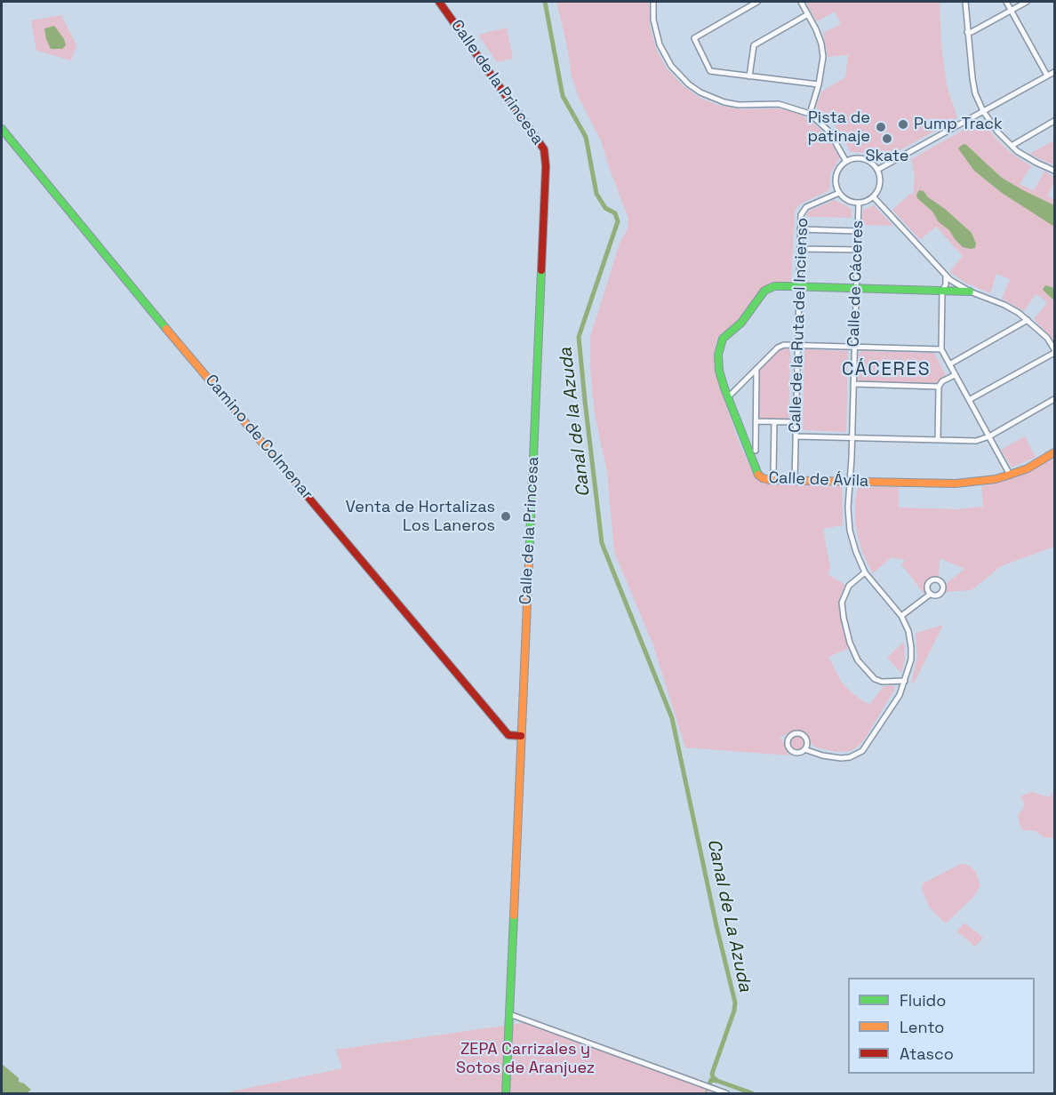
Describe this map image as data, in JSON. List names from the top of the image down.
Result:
{
  "streets": {
    "street": [
      "Calle de la Princesa",
      "Calle de Cáceres",
      "Calle de la Ruta del Incienso",
      "Camino de Colmenar",
      "Calle de Ávila"
    ]
  },
  "crossings": [
    ["Calle de la Princesa", "Camino de Colmenar"],
    ["Calle de Cáceres", "Calle de la Ruta del Incienso"],
    ["Calle de Cáceres", "Calle de Ávila"],
    ["Calle de la Ruta del Incienso", "Calle de Ávila"]
  ],
  "districts": ["CÁCERES"],
  "water": ["Canal de la Azuda", "Canal de La Azuda"],
  "parks": ["ZEPA Carrizales y Sotos de Aranjuez"],
  "places": [
    "Pump Track",
    "Pista de patinaje",
    "Skate",
    "Venta de Hortalizas Los Laneros"
  ],
  "legend": ["Fluido", "Lento", "Atasco"]
}
